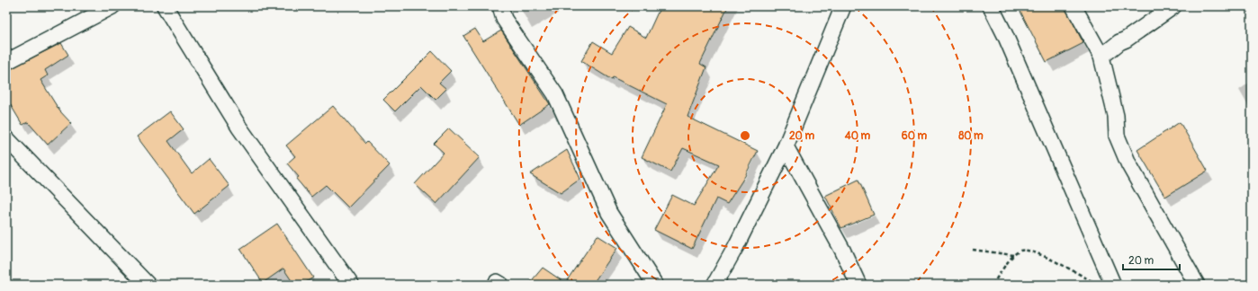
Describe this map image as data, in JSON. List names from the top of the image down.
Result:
{
  "scale_bar": "20 m",
  "rings": [
    "20 m",
    "40 m",
    "60 m",
    "80 m"
  ]
}
